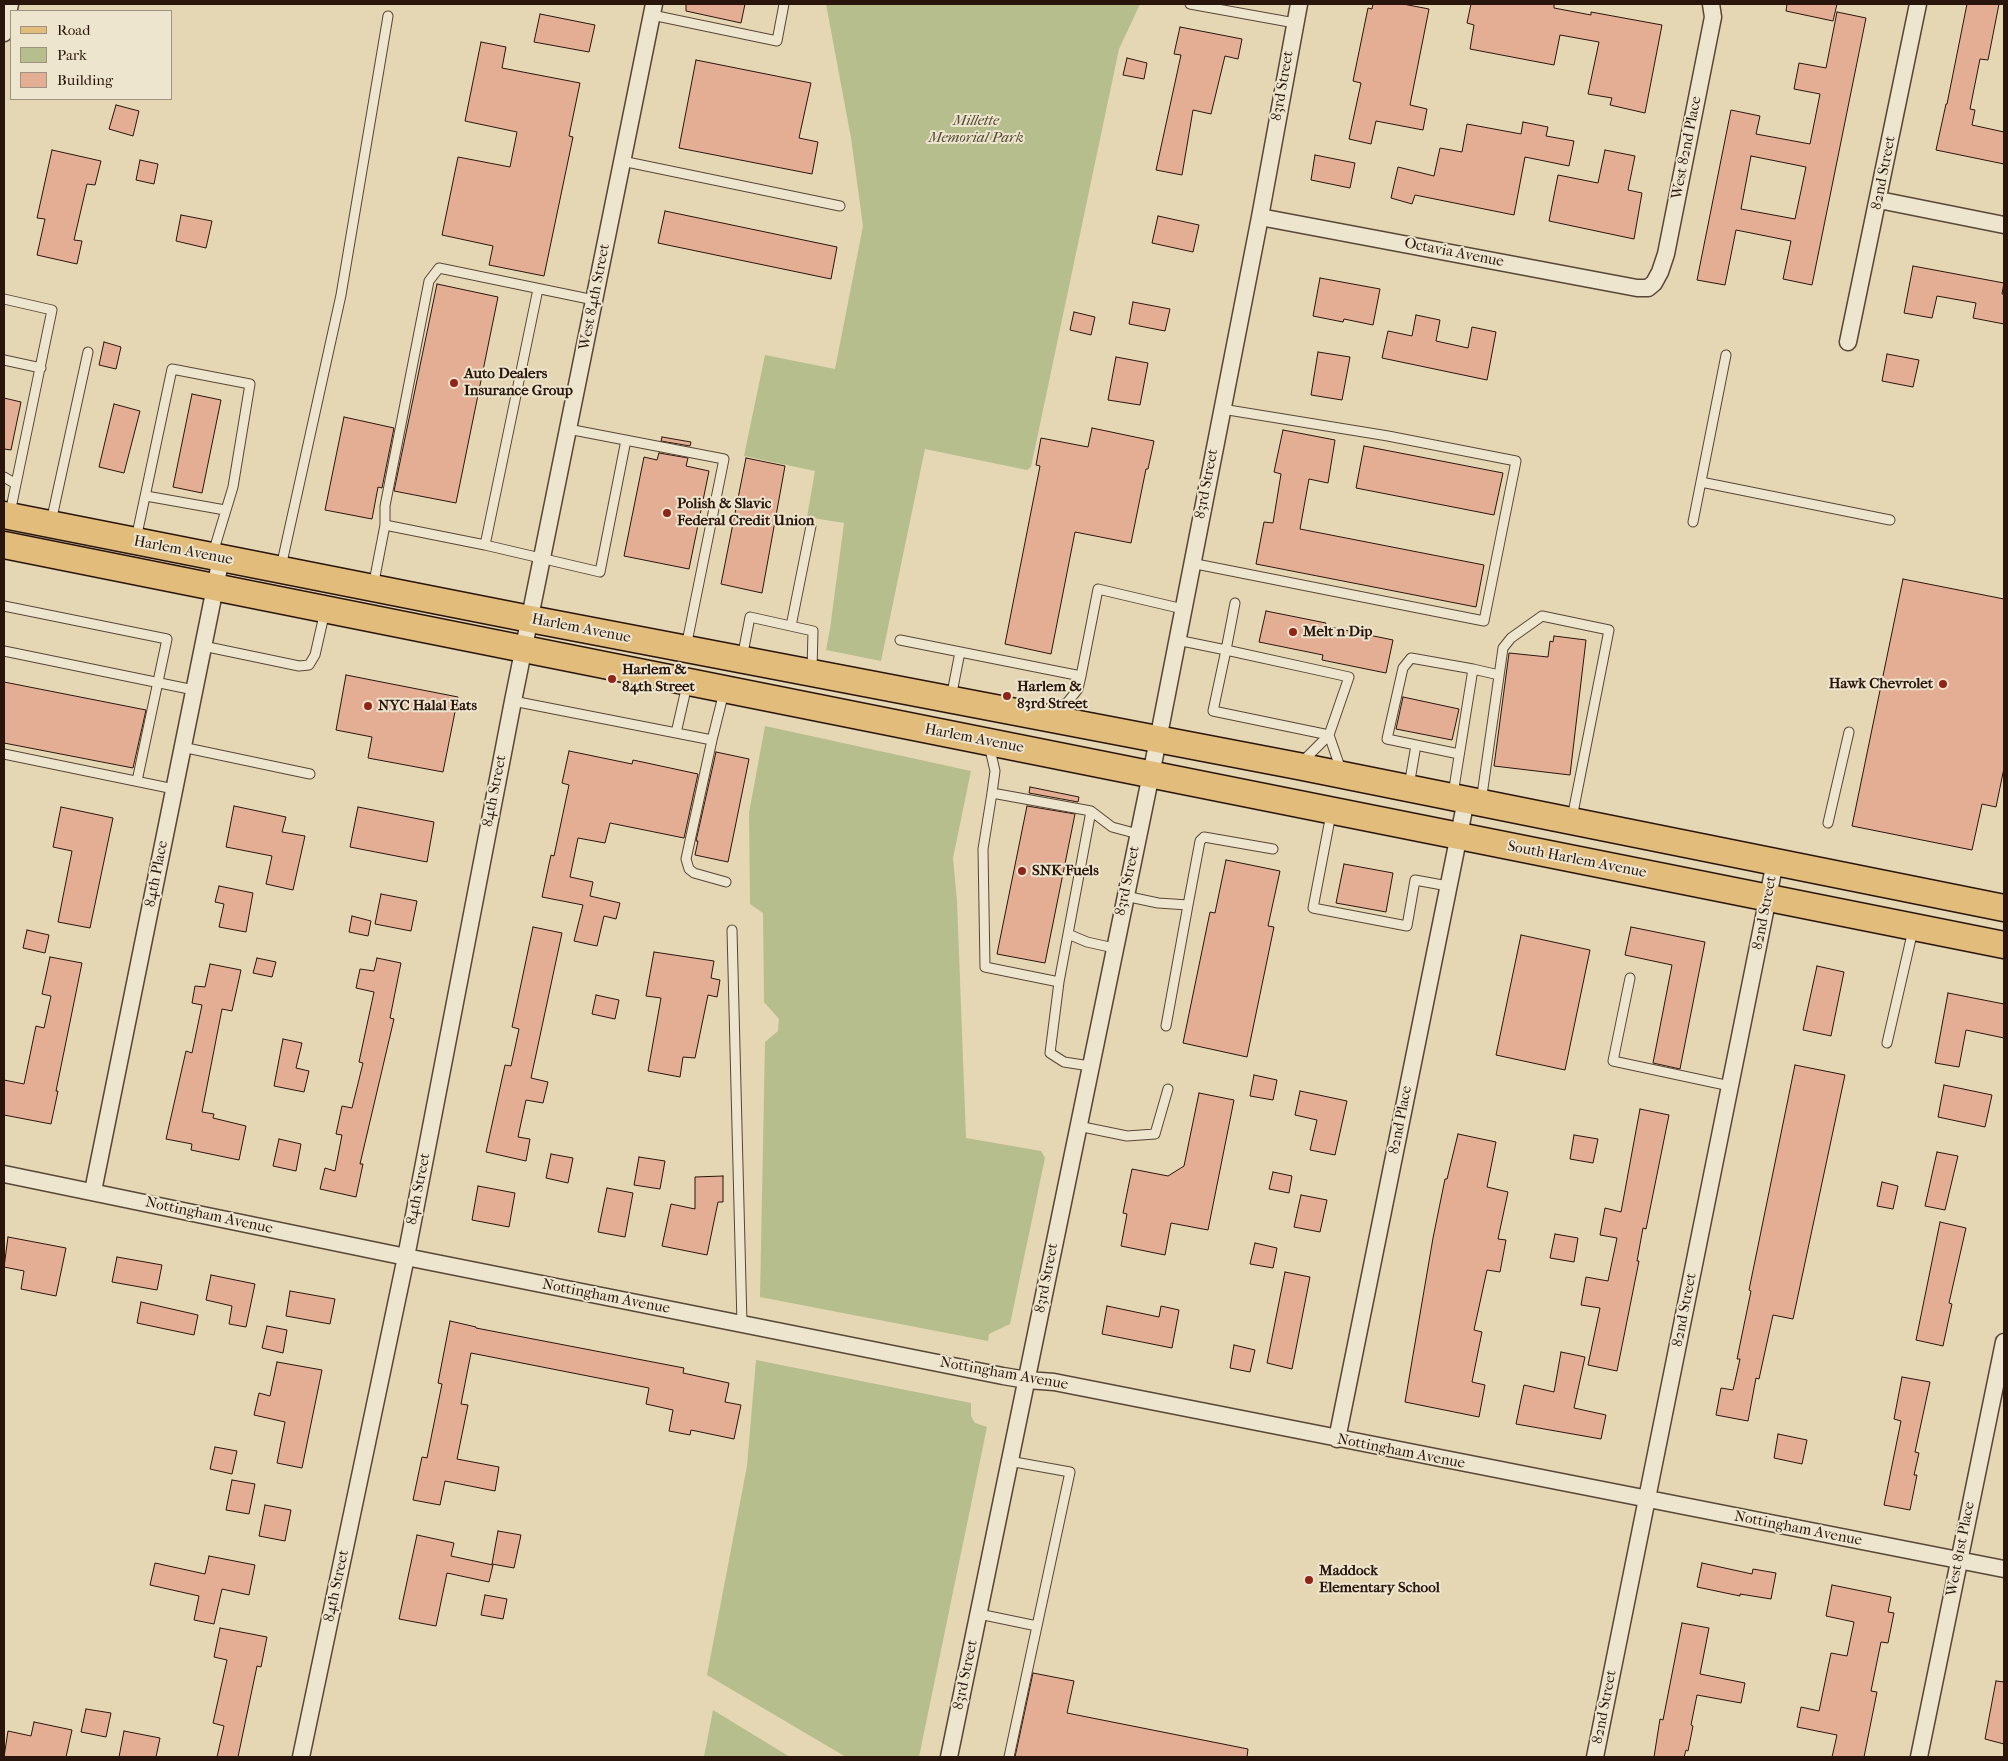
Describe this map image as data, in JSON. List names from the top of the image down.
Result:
{
  "streets": {
    "main road": ["Harlem Avenue", "South Harlem Avenue"],
    "street": [
      "83rd Street",
      "West 82nd Place",
      "82nd Street",
      "Octavia Avenue",
      "West 84th Street",
      "84th Street",
      "84th Place",
      "82nd Place",
      "Nottingham Avenue",
      "West 81st Place"
    ]
  },
  "crossings": [
    ["83rd Street", "Octavia Avenue"],
    ["83rd Street", "Harlem Avenue"],
    ["83rd Street", "South Harlem Avenue"],
    ["83rd Street", "Nottingham Avenue"],
    ["West 82nd Place", "Octavia Avenue"],
    ["82nd Street", "South Harlem Avenue"],
    ["82nd Street", "Nottingham Avenue"],
    ["West 84th Street", "Harlem Avenue"],
    ["West 84th Street", "84th Street"],
    ["Harlem Avenue", "84th Street"],
    ["Harlem Avenue", "South Harlem Avenue"],
    ["Harlem Avenue", "84th Place"],
    ["84th Street", "Nottingham Avenue"],
    ["South Harlem Avenue", "82nd Place"],
    ["84th Place", "Nottingham Avenue"],
    ["82nd Place", "Nottingham Avenue"],
    ["Nottingham Avenue", "West 81st Place"]
  ],
  "parks": ["Millette Memorial Park"],
  "places": [
    "Auto Dealers Insurance Group",
    "Polish & Slavic Federal Credit Union",
    "Melt n Dip",
    "Harlem & 84th Street",
    "Hawk Chevrolet",
    "Harlem & 83rd Street",
    "NYC Halal Eats",
    "SNK Fuels",
    "Maddock Elementary School"
  ],
  "legend": ["Road", "Park", "Building"]
}
